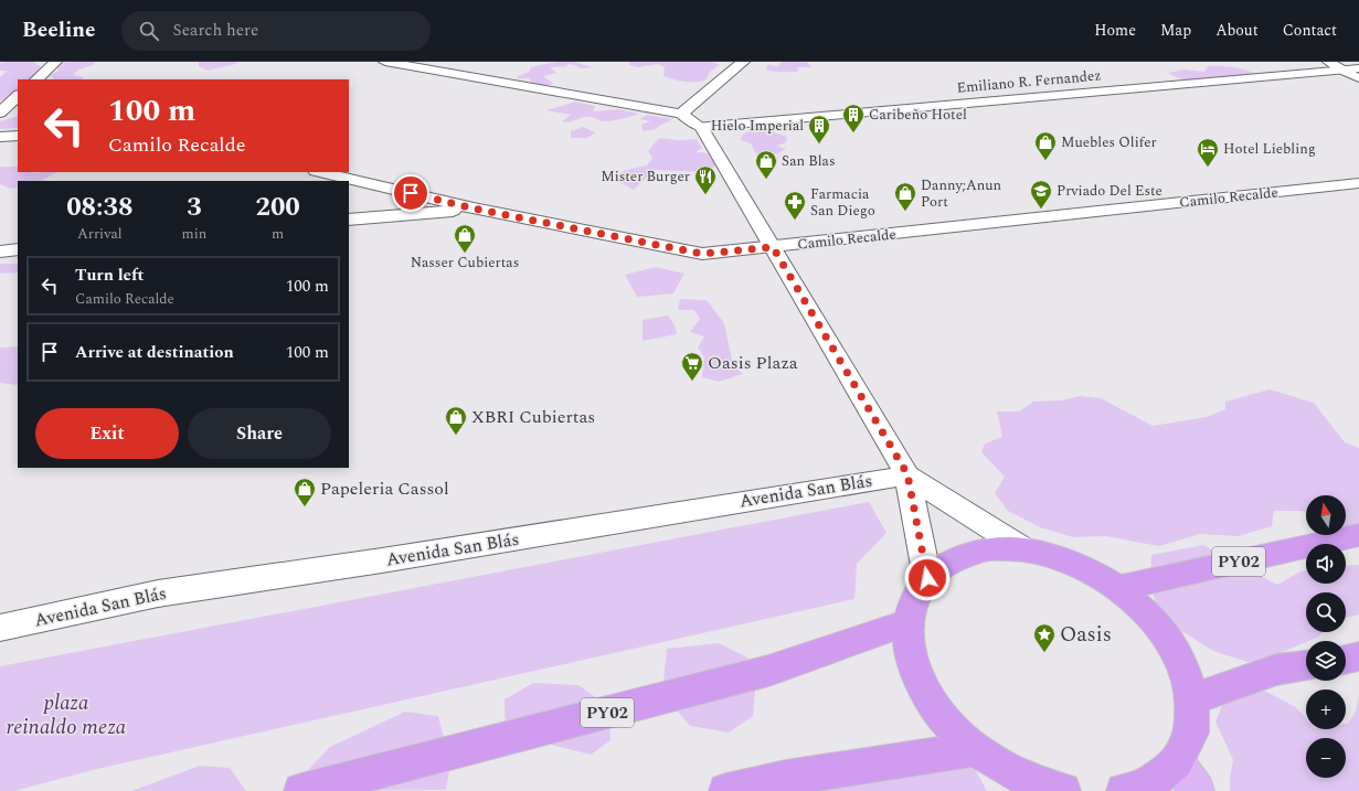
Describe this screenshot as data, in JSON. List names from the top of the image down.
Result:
{
  "streets": {
    "highway": ["PY02"],
    "street": ["Emiliano R. Fernandez", "Camilo Recalde", "Avenida San Blás"]
  },
  "parks": ["plaza reinaldo meza"],
  "places": {
    "building": ["Caribeño Hotel", "Hielo Imperial"],
    "shop": [
      "Muebles Olifer",
      "San Blas",
      "Danny;Anun Port",
      "Nasser Cubiertas",
      "XBRI Cubiertas",
      "Papeleria Cassol"
    ],
    "hotel": ["Hotel Liebling"],
    "restaurant": ["Mister Burger"],
    "school or university": ["Prviado Del Este"],
    "pharmacy": ["Farmacia San Diego"],
    "supermarket": ["Oasis Plaza"],
    "place": ["Oasis"]
  },
  "north": "top",
  "page": {
    "header": "Beeline",
    "search": "Search here",
    "nav": [
      "Home",
      "Map",
      "About",
      "Contact"
    ],
    "turn": ["100 m", "Camilo Recalde"],
    "eta": [
      "08:38",
      "Arrival",
      "3",
      "min",
      "200",
      "m"
    ],
    "list": [
      {
        "name": "Turn left",
        "note": "Camilo Recalde",
        "value": "100 m"
      },
      {
        "name": "Arrive at destination",
        "value": "100 m"
      }
    ],
    "buttons": ["Exit", "Share"],
    "map_buttons": ["+", "−"]
  }
}
